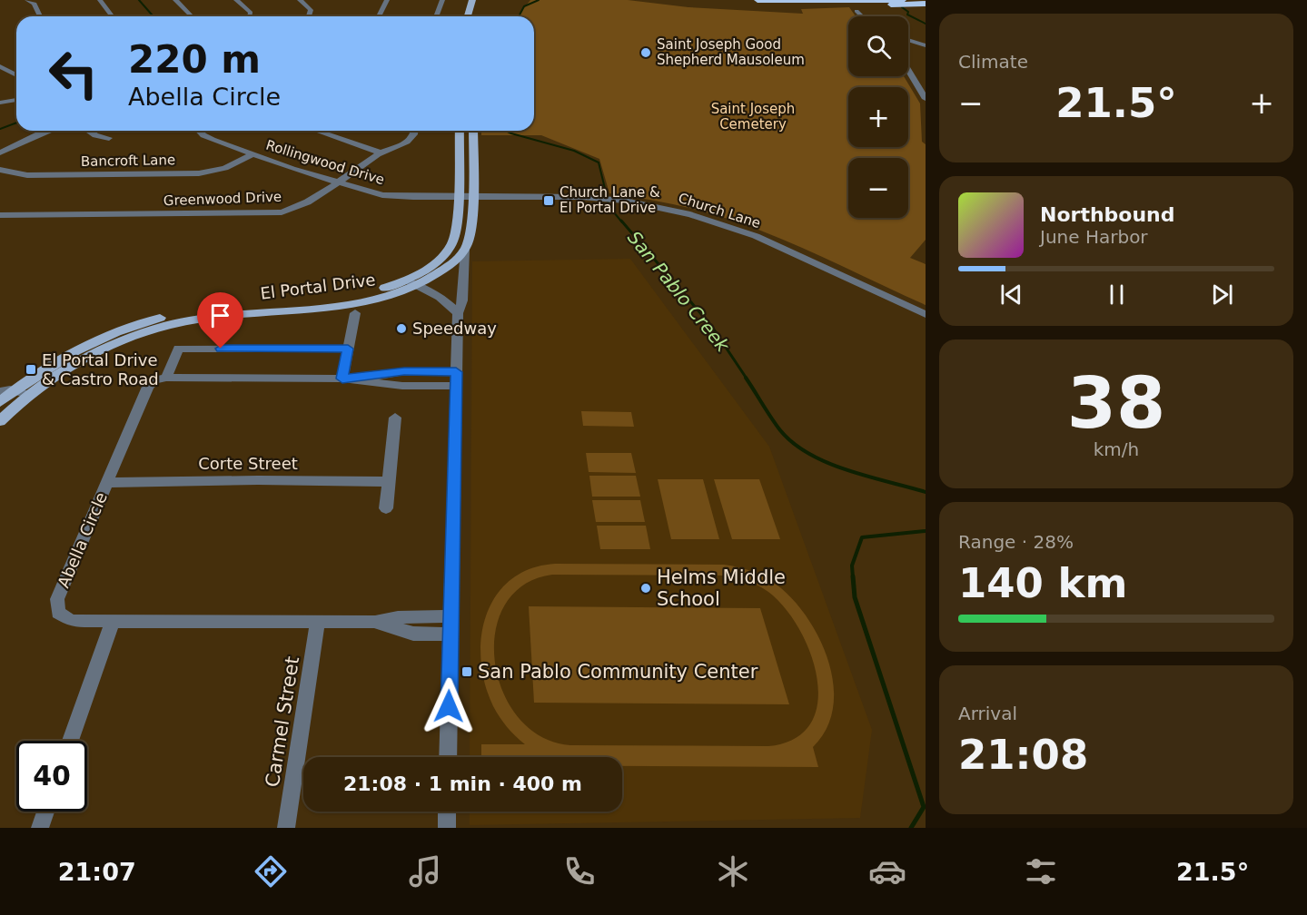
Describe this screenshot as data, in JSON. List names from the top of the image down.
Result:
{
  "streets": {
    "main road": ["El Portal Drive"],
    "street": [
      "Bancroft Lane",
      "Rollingwood Drive",
      "Greenwood Drive",
      "Church Lane",
      "Corte Street",
      "Abella Circle",
      "Carmel Street"
    ]
  },
  "crossings": [
    ["Bancroft Lane", "Rollingwood Drive"],
    ["Rollingwood Drive", "Greenwood Drive"],
    ["Rollingwood Drive", "Church Lane"],
    ["Rollingwood Drive", "El Portal Drive"],
    ["Church Lane", "El Portal Drive"],
    ["Corte Street", "Abella Circle"],
    ["Abella Circle", "Carmel Street"]
  ],
  "water": ["San Pablo Creek"],
  "parks": ["Saint Joseph Cemetery"],
  "places": {
    "other": ["Saint Joseph Good Shepherd Mausoleum", "Speedway", "Helms Middle School"],
    "transit": ["Church Lane & El Portal Drive", "El Portal Drive & Castro Road", "San Pablo Community Center"]
  },
  "page": {
    "tile": [
      "Climate",
      ["38", "km/h"],
      ["Range · 28%", "140 km"],
      ["Arrival", "21:08"]
    ],
    "map_buttons": ["+", "−"],
    "turn": ["220 m", "Abella Circle"],
    "heat": ["−", "21.5°", "+"],
    "song": ["Northbound", "June Harbor"],
    "limit": "40",
    "trip": "21:08 · 1 min · 400 m",
    "tabs": ["21:07", "21.5°"]
  }
}
